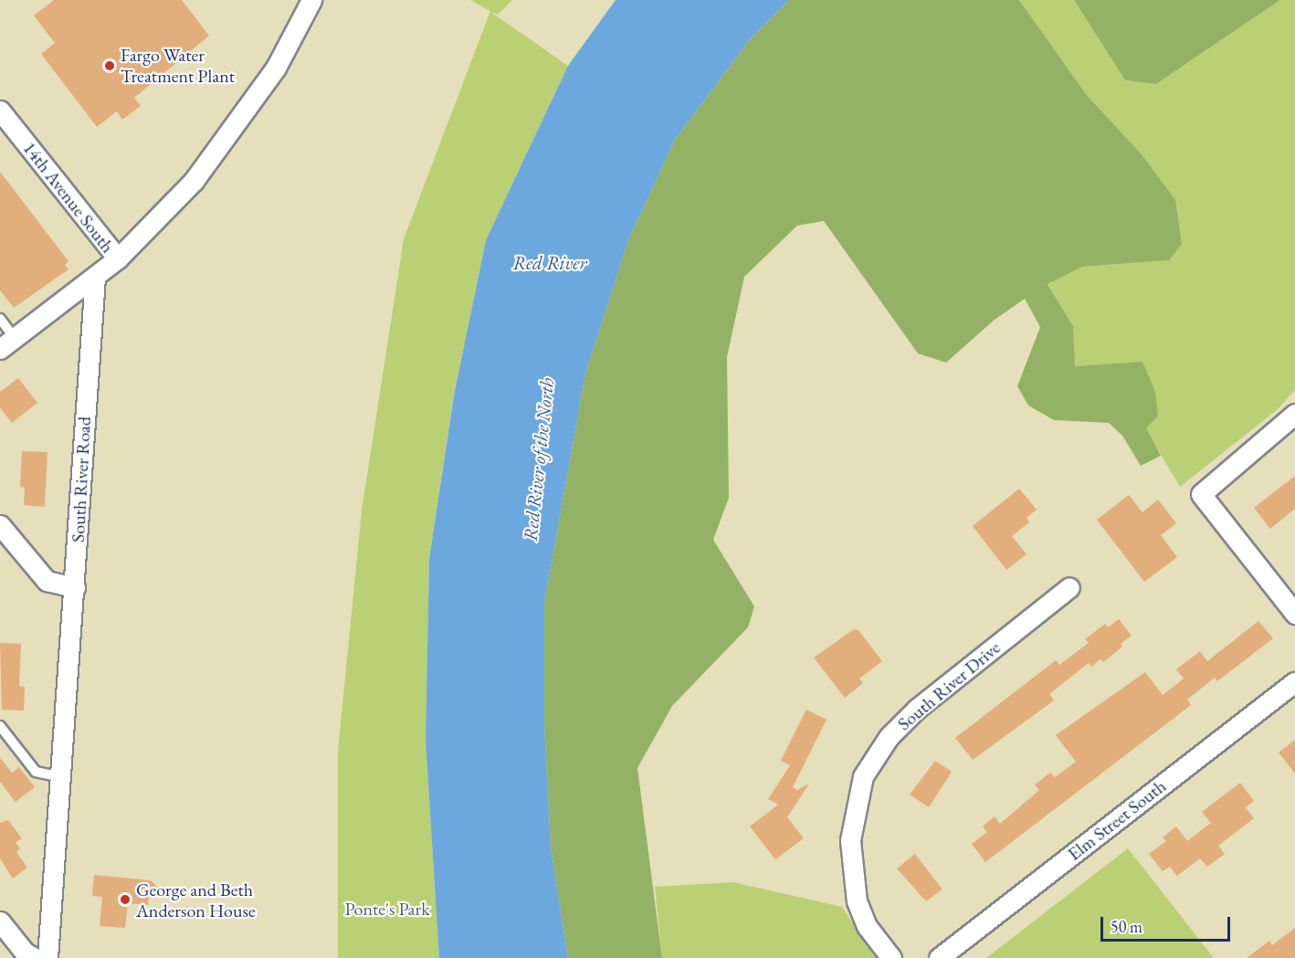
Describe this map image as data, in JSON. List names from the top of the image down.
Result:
{
  "streets": {
    "street": [
      "14th Avenue South",
      "South River Road",
      "South River Drive",
      "Elm Street South"
    ]
  },
  "water": ["Red River", "Red River of the North"],
  "parks": ["Ponte's Park"],
  "places": ["Fargo Water Treatment Plant", "George and Beth Anderson House"],
  "scale_bar": "50 m"
}
